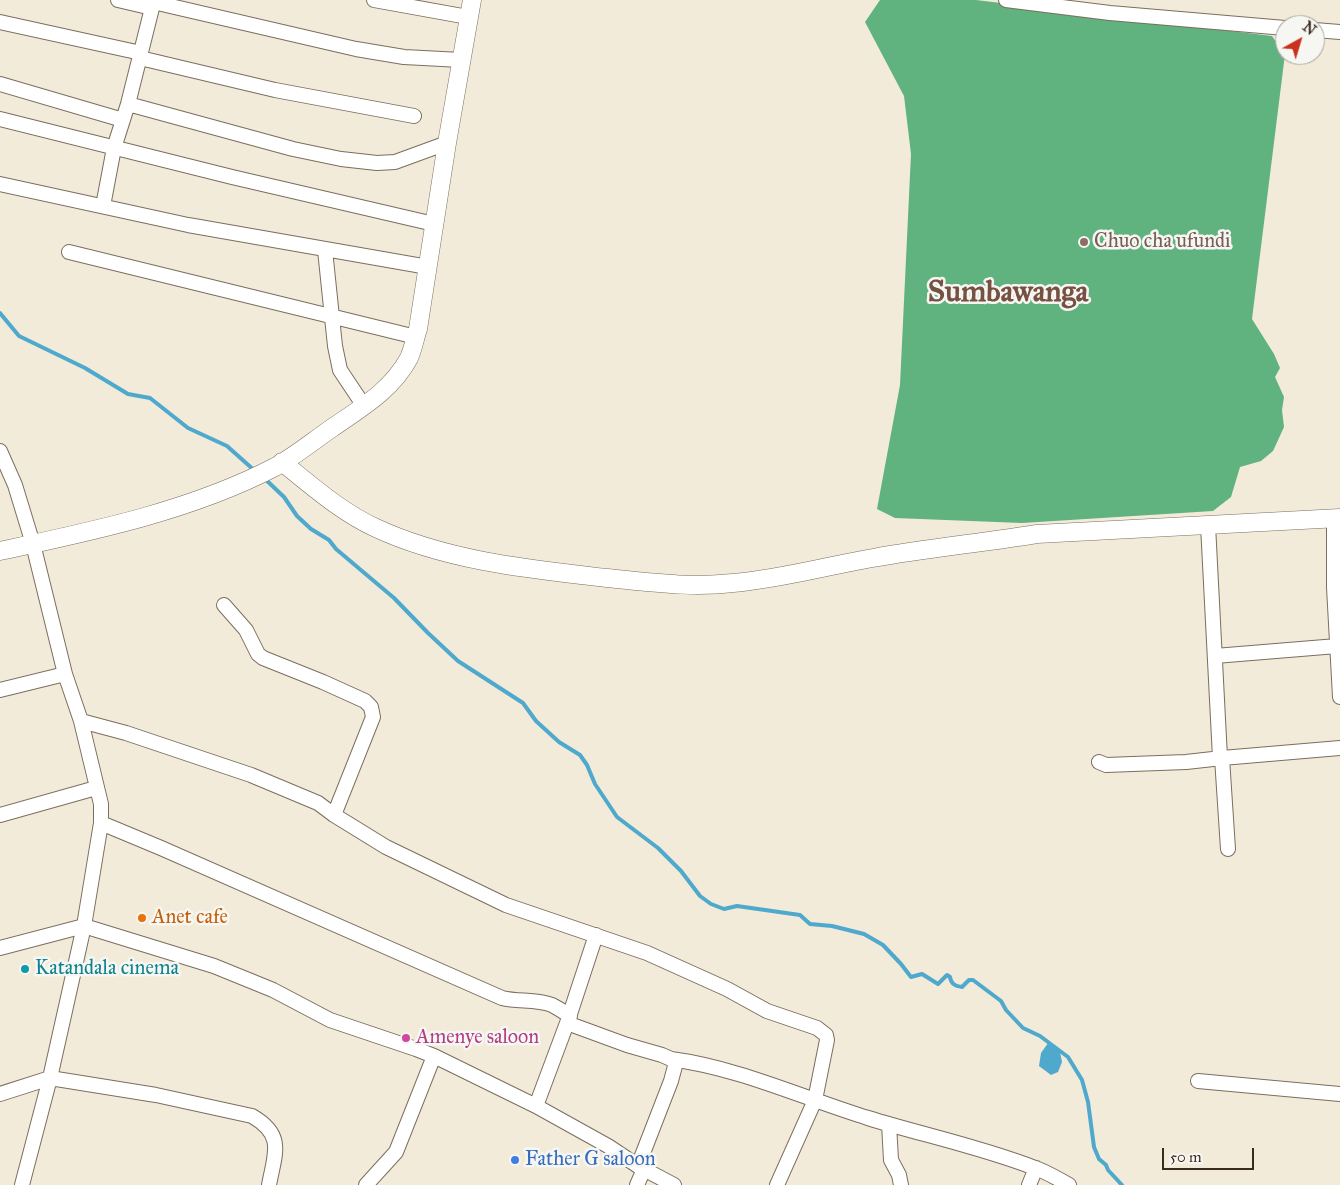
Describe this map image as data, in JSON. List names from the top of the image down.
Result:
{
  "districts": ["Sumbawanga"],
  "places": [
    "Chuo cha ufundi",
    "Anet cafe",
    "Katandala cinema",
    "Amenye saloon",
    "Father G saloon"
  ],
  "scale_bar": "50 m",
  "north": "top right"
}
